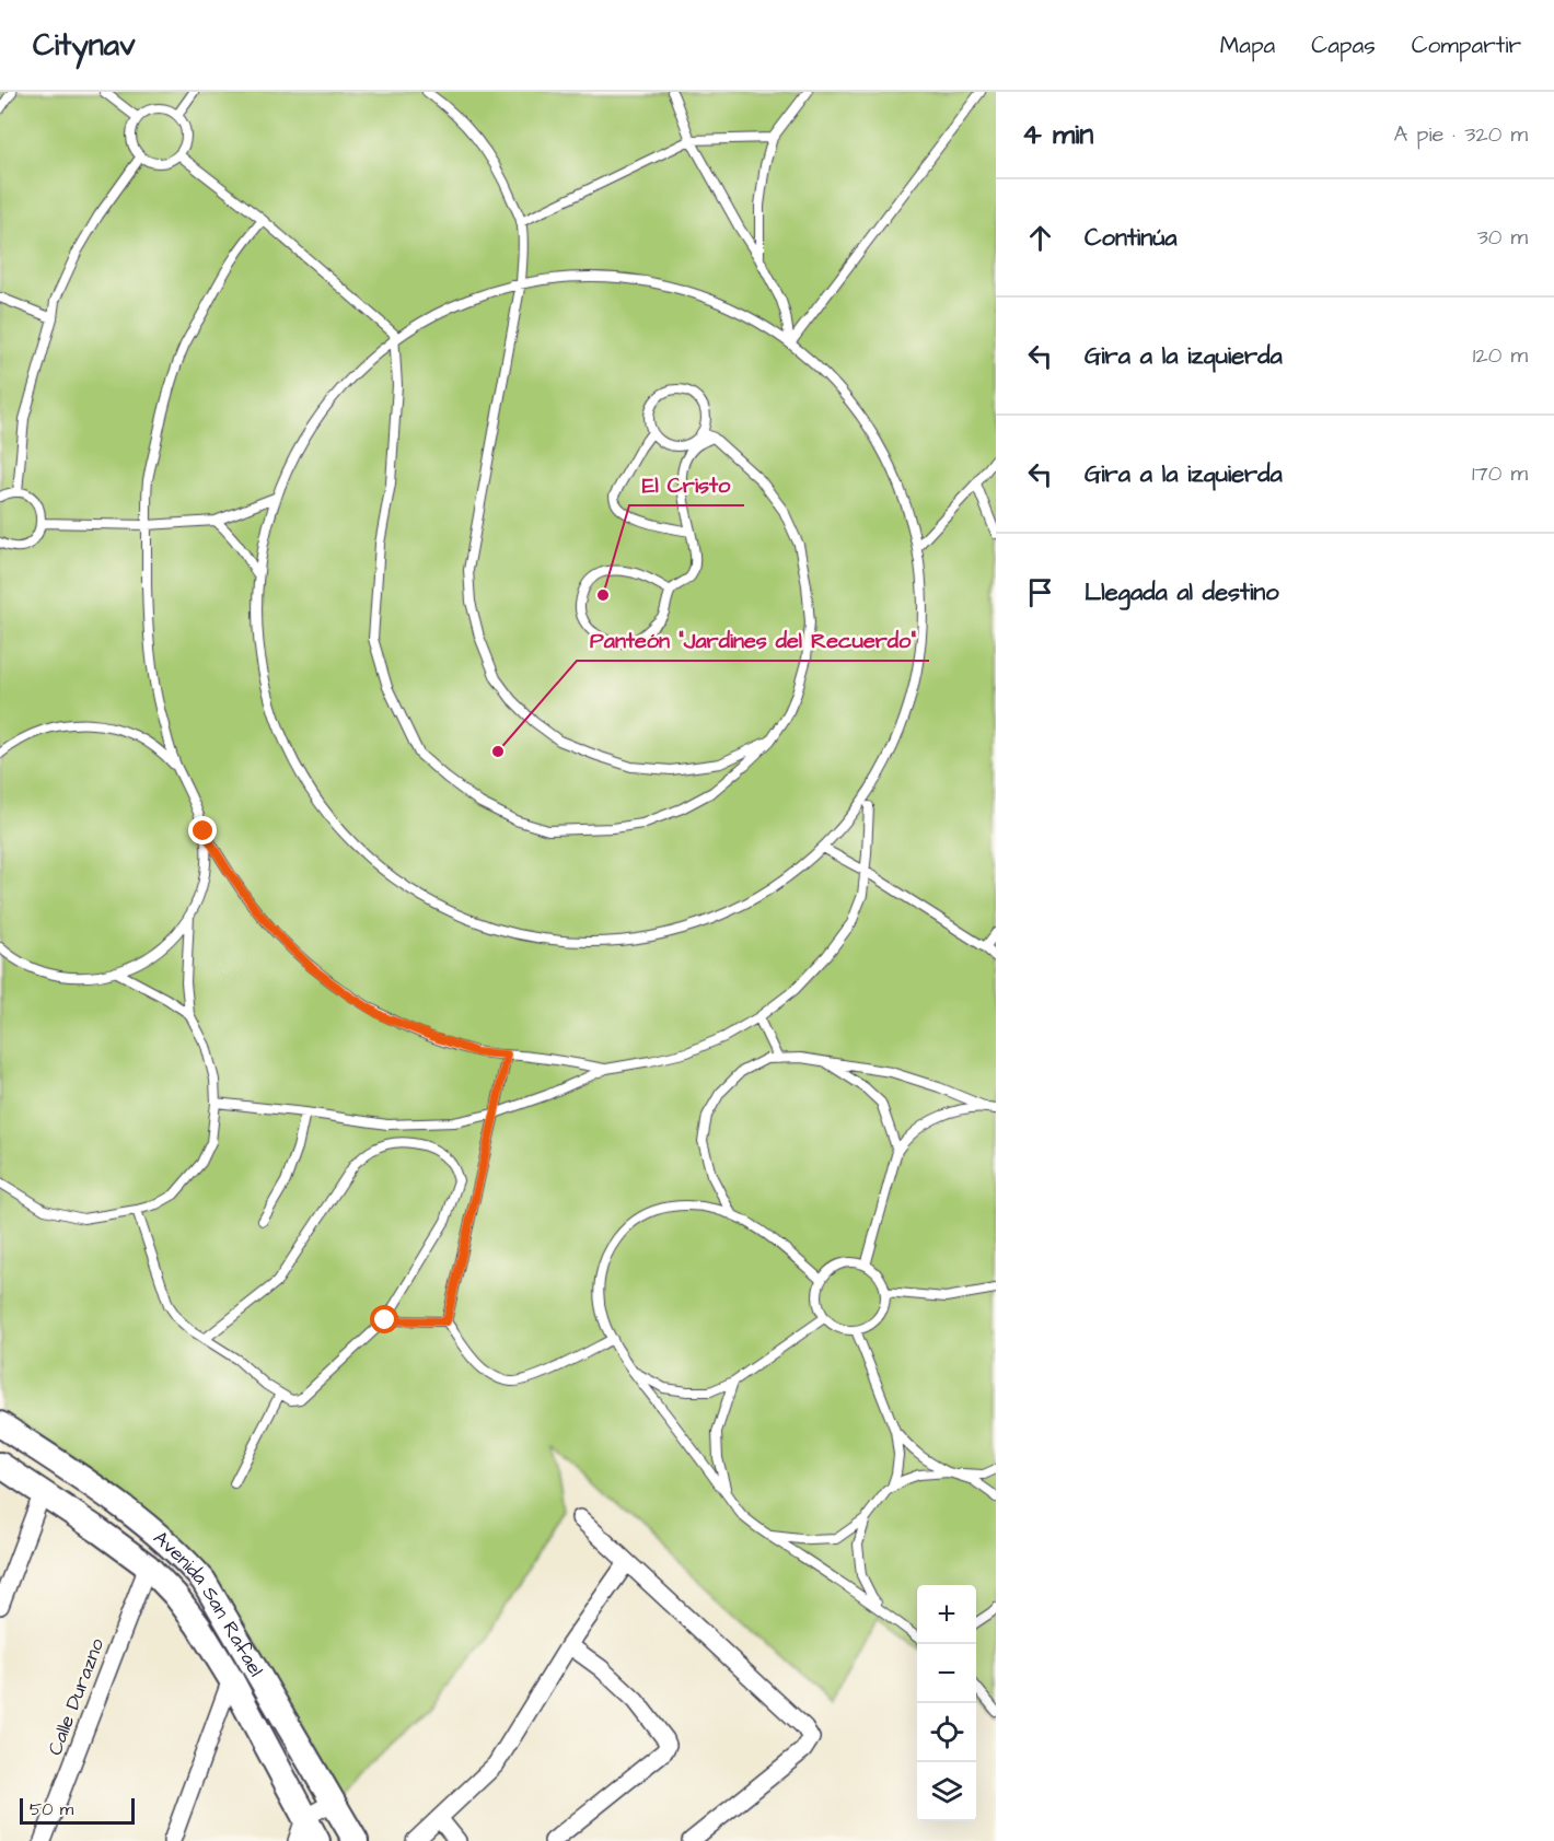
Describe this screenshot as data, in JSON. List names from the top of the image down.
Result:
{
  "streets": {
    "main road": ["Avenida San Rafael"],
    "street": ["Calle Durazno"]
  },
  "crossings": [
    ["Avenida San Rafael", "Calle Durazno"]
  ],
  "places": ["El Cristo", "Panteón \"Jardines del Recuerdo\""],
  "scale_bar": "50 m",
  "page": {
    "header": "Citynav",
    "nav": ["Mapa", "Capas", "Compartir"],
    "heading": ["4 min", "A pie · 320 m"],
    "list": [
      ["Continúa", "30 m"],
      ["Gira a la izquierda", "120 m"],
      ["Gira a la izquierda", "170 m"],
      "Llegada al destino"
    ],
    "map_buttons": ["+", "−"],
    "scale": "50 m"
  }
}
